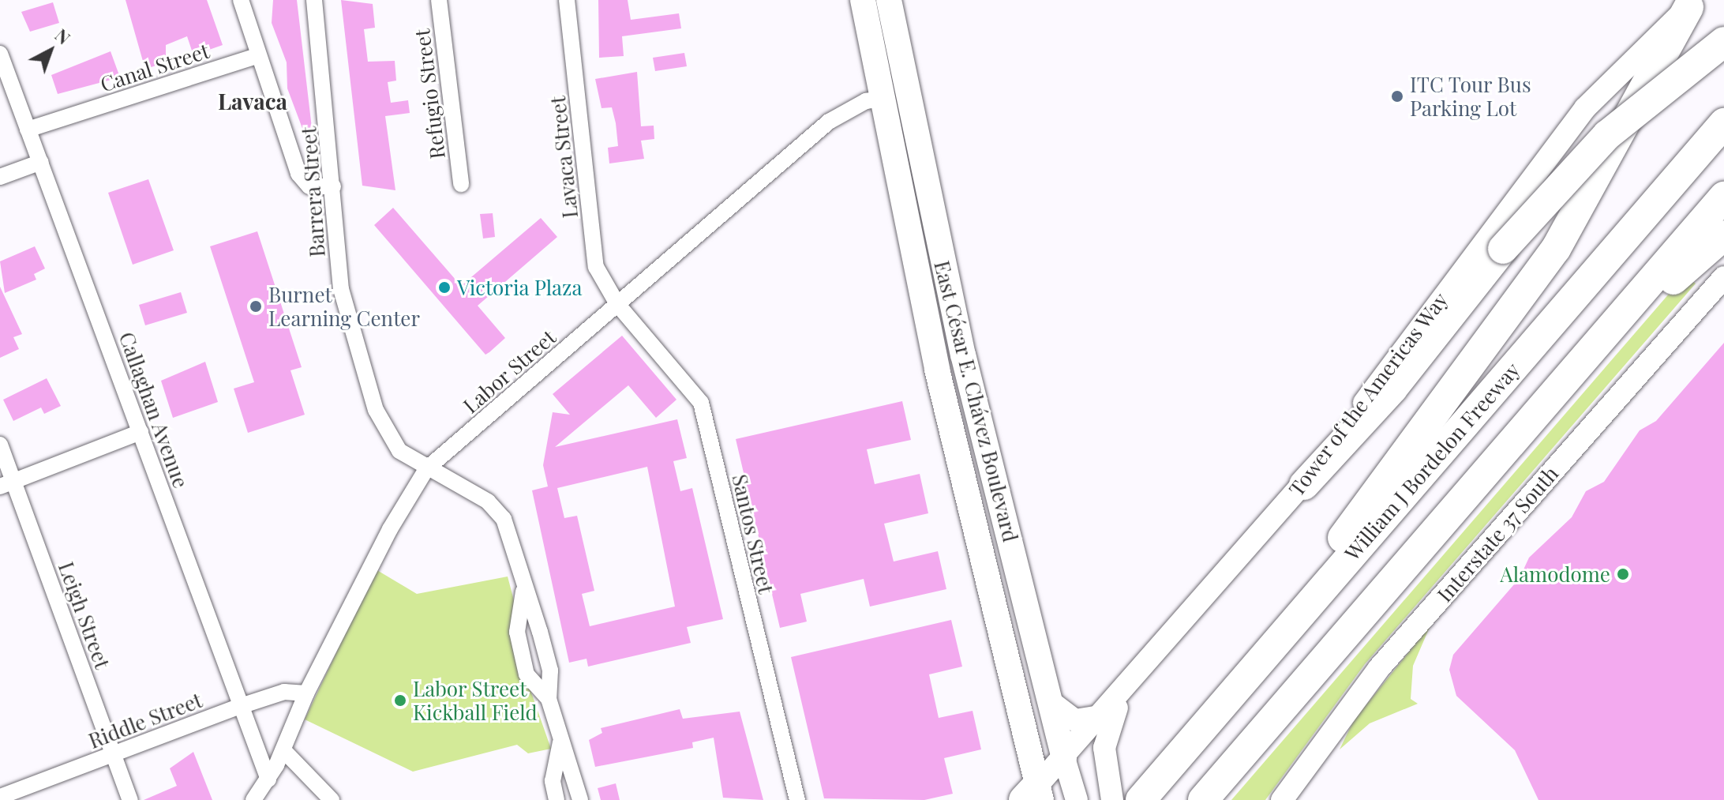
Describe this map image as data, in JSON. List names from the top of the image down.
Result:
{
  "streets": {
    "highway": ["William J Bordelon Freeway"],
    "main road": ["Tower of the Americas Way", "East César E. Chávez Boulevard", "Interstate 37 South"],
    "street": [
      "Canal Street",
      "Refugio Street",
      "Lavaca Street",
      "Barrera Street",
      "Labor Street",
      "Callaghan Avenue",
      "Santos Street",
      "Leigh Street",
      "Riddle Street"
    ]
  },
  "crossings": [
    ["Canal Street", "Callaghan Avenue"],
    ["Lavaca Street", "Labor Street"],
    ["Lavaca Street", "Santos Street"],
    ["Barrera Street", "Labor Street"],
    ["Labor Street", "East César E. Chávez Boulevard"],
    ["Labor Street", "Callaghan Avenue"],
    ["Labor Street", "Santos Street"],
    ["Labor Street", "Riddle Street"],
    ["Tower of the Americas Way", "East César E. Chávez Boulevard"],
    ["Callaghan Avenue", "Riddle Street"],
    ["Leigh Street", "Riddle Street"]
  ],
  "districts": ["Lavaca"],
  "places": [
    "ITC Tour Bus Parking Lot",
    "Victoria Plaza",
    "Burnet Learning Center",
    "Alamodome",
    "Labor Street Kickball Field"
  ],
  "north": "top right"
}
